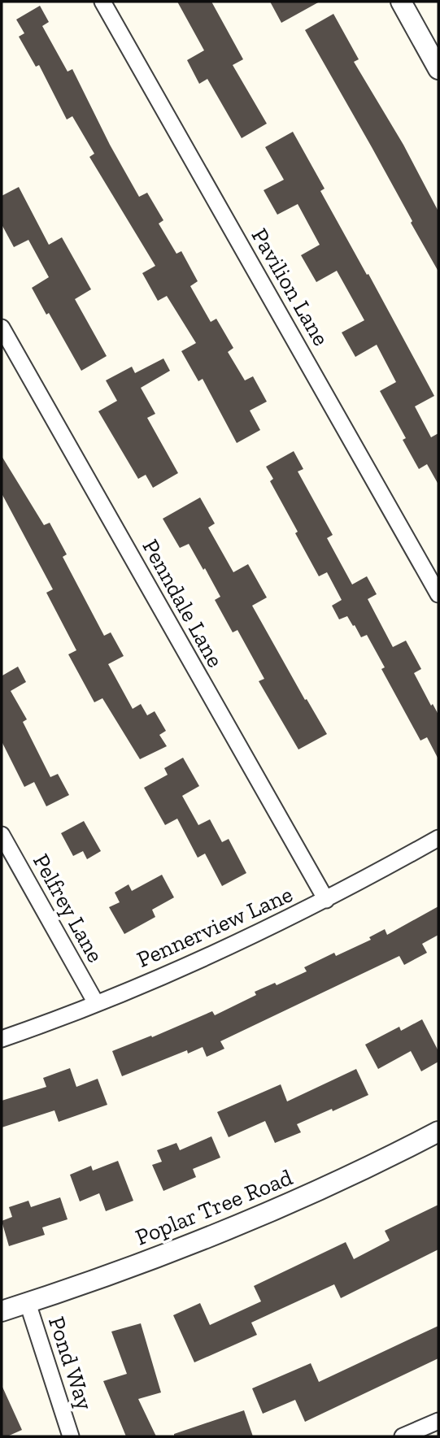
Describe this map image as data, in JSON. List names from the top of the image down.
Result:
{
  "streets": {
    "street": [
      "Pavilion Lane",
      "Penndale Lane",
      "Pelfrey Lane",
      "Pennerview Lane",
      "Poplar Tree Road",
      "Pond Way"
    ]
  },
  "crossings": [
    ["Penndale Lane", "Pennerview Lane"],
    ["Pelfrey Lane", "Pennerview Lane"],
    ["Poplar Tree Road", "Pond Way"]
  ]
}
